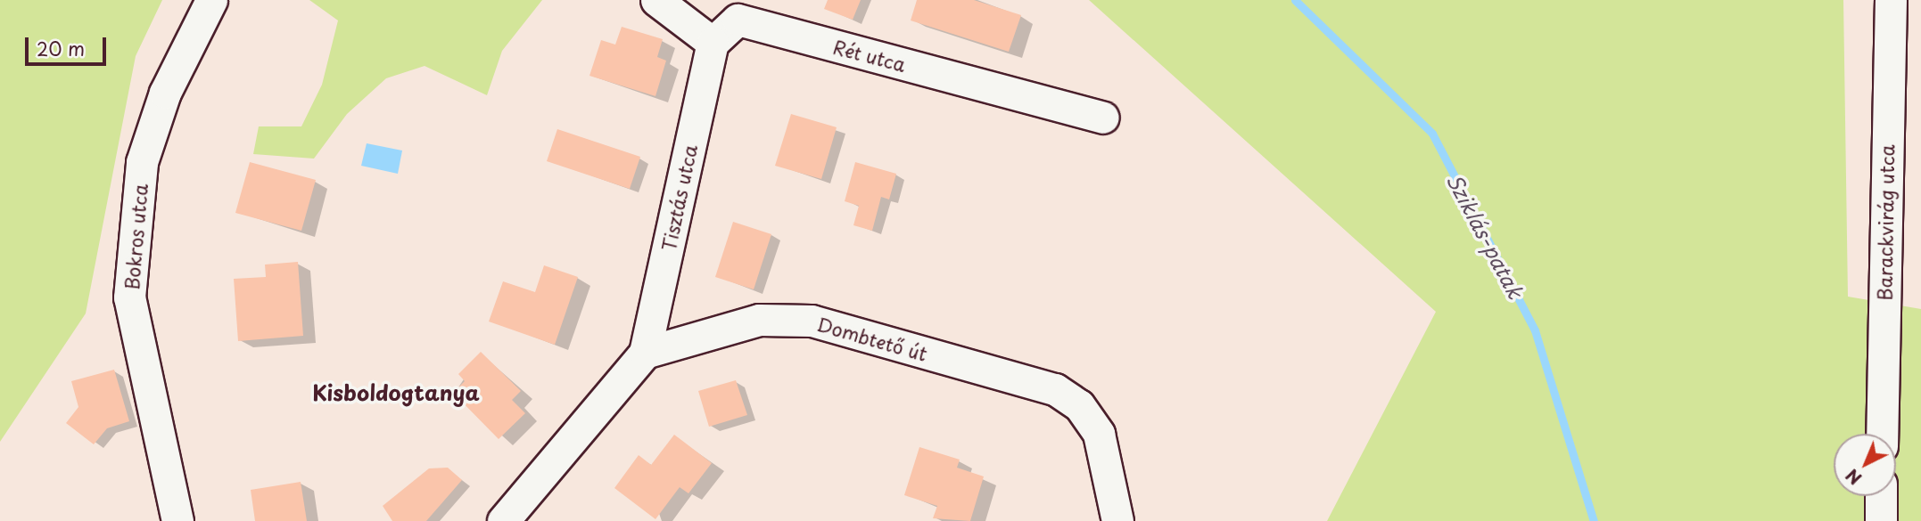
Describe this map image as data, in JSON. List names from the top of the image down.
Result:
{
  "streets": {
    "street": [
      "Rét utca",
      "Tisztás utca",
      "Barackvirág utca",
      "Bokros utca",
      "Dombtető út"
    ]
  },
  "crossings": [
    ["Rét utca", "Tisztás utca"],
    ["Tisztás utca", "Dombtető út"]
  ],
  "districts": ["Kisboldogtanya"],
  "water": ["Sziklás-patak"],
  "scale_bar": "20 m",
  "north": "bottom left"
}
